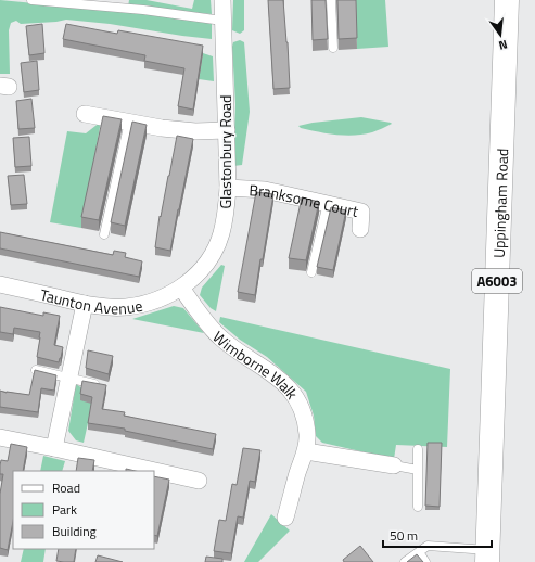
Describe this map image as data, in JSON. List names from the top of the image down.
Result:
{
  "streets": {
    "highway": ["Uppingham Road", "A6003"],
    "street": [
      "Glastonbury Road",
      "Branksome Court",
      "Taunton Avenue",
      "Wimborne Walk"
    ]
  },
  "crossings": [
    ["Glastonbury Road", "Branksome Court"],
    ["Glastonbury Road", "Taunton Avenue"],
    ["Glastonbury Road", "Wimborne Walk"],
    ["Taunton Avenue", "Wimborne Walk"]
  ],
  "legend": ["Road", "Park", "Building"],
  "scale_bar": "50 m",
  "north": "bottom"
}
